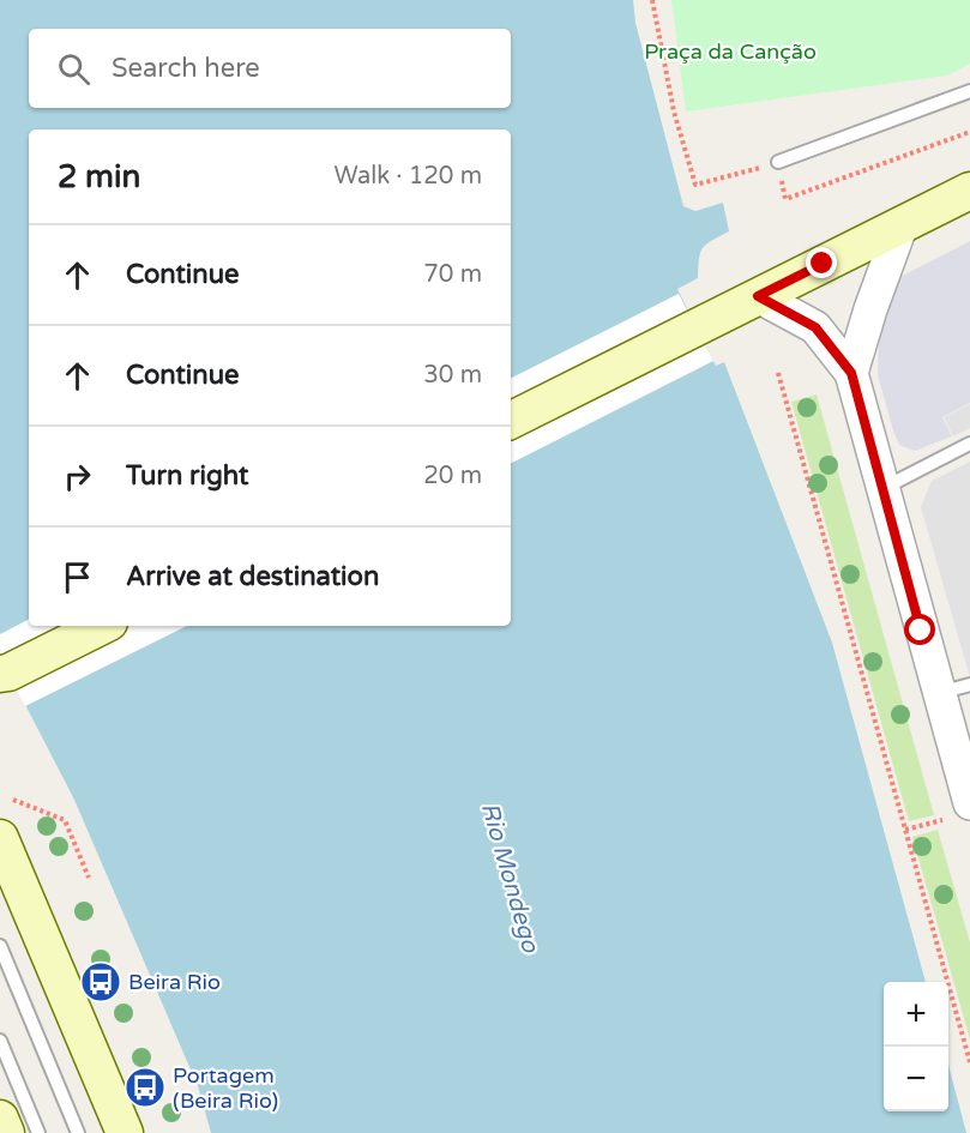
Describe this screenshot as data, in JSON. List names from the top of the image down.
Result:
{
  "water": ["Rio Mondego"],
  "parks": ["Praça da Canção"],
  "places": {
    "bus stop": ["Beira Rio", "Portagem (Beira Rio)"]
  },
  "page": {
    "search": "Search here",
    "heading": ["2 min", "Walk · 120 m"],
    "list": [
      ["Continue", "70 m"],
      ["Continue", "30 m"],
      ["Turn right", "20 m"],
      "Arrive at destination"
    ],
    "map_buttons": ["+", "−"]
  }
}
